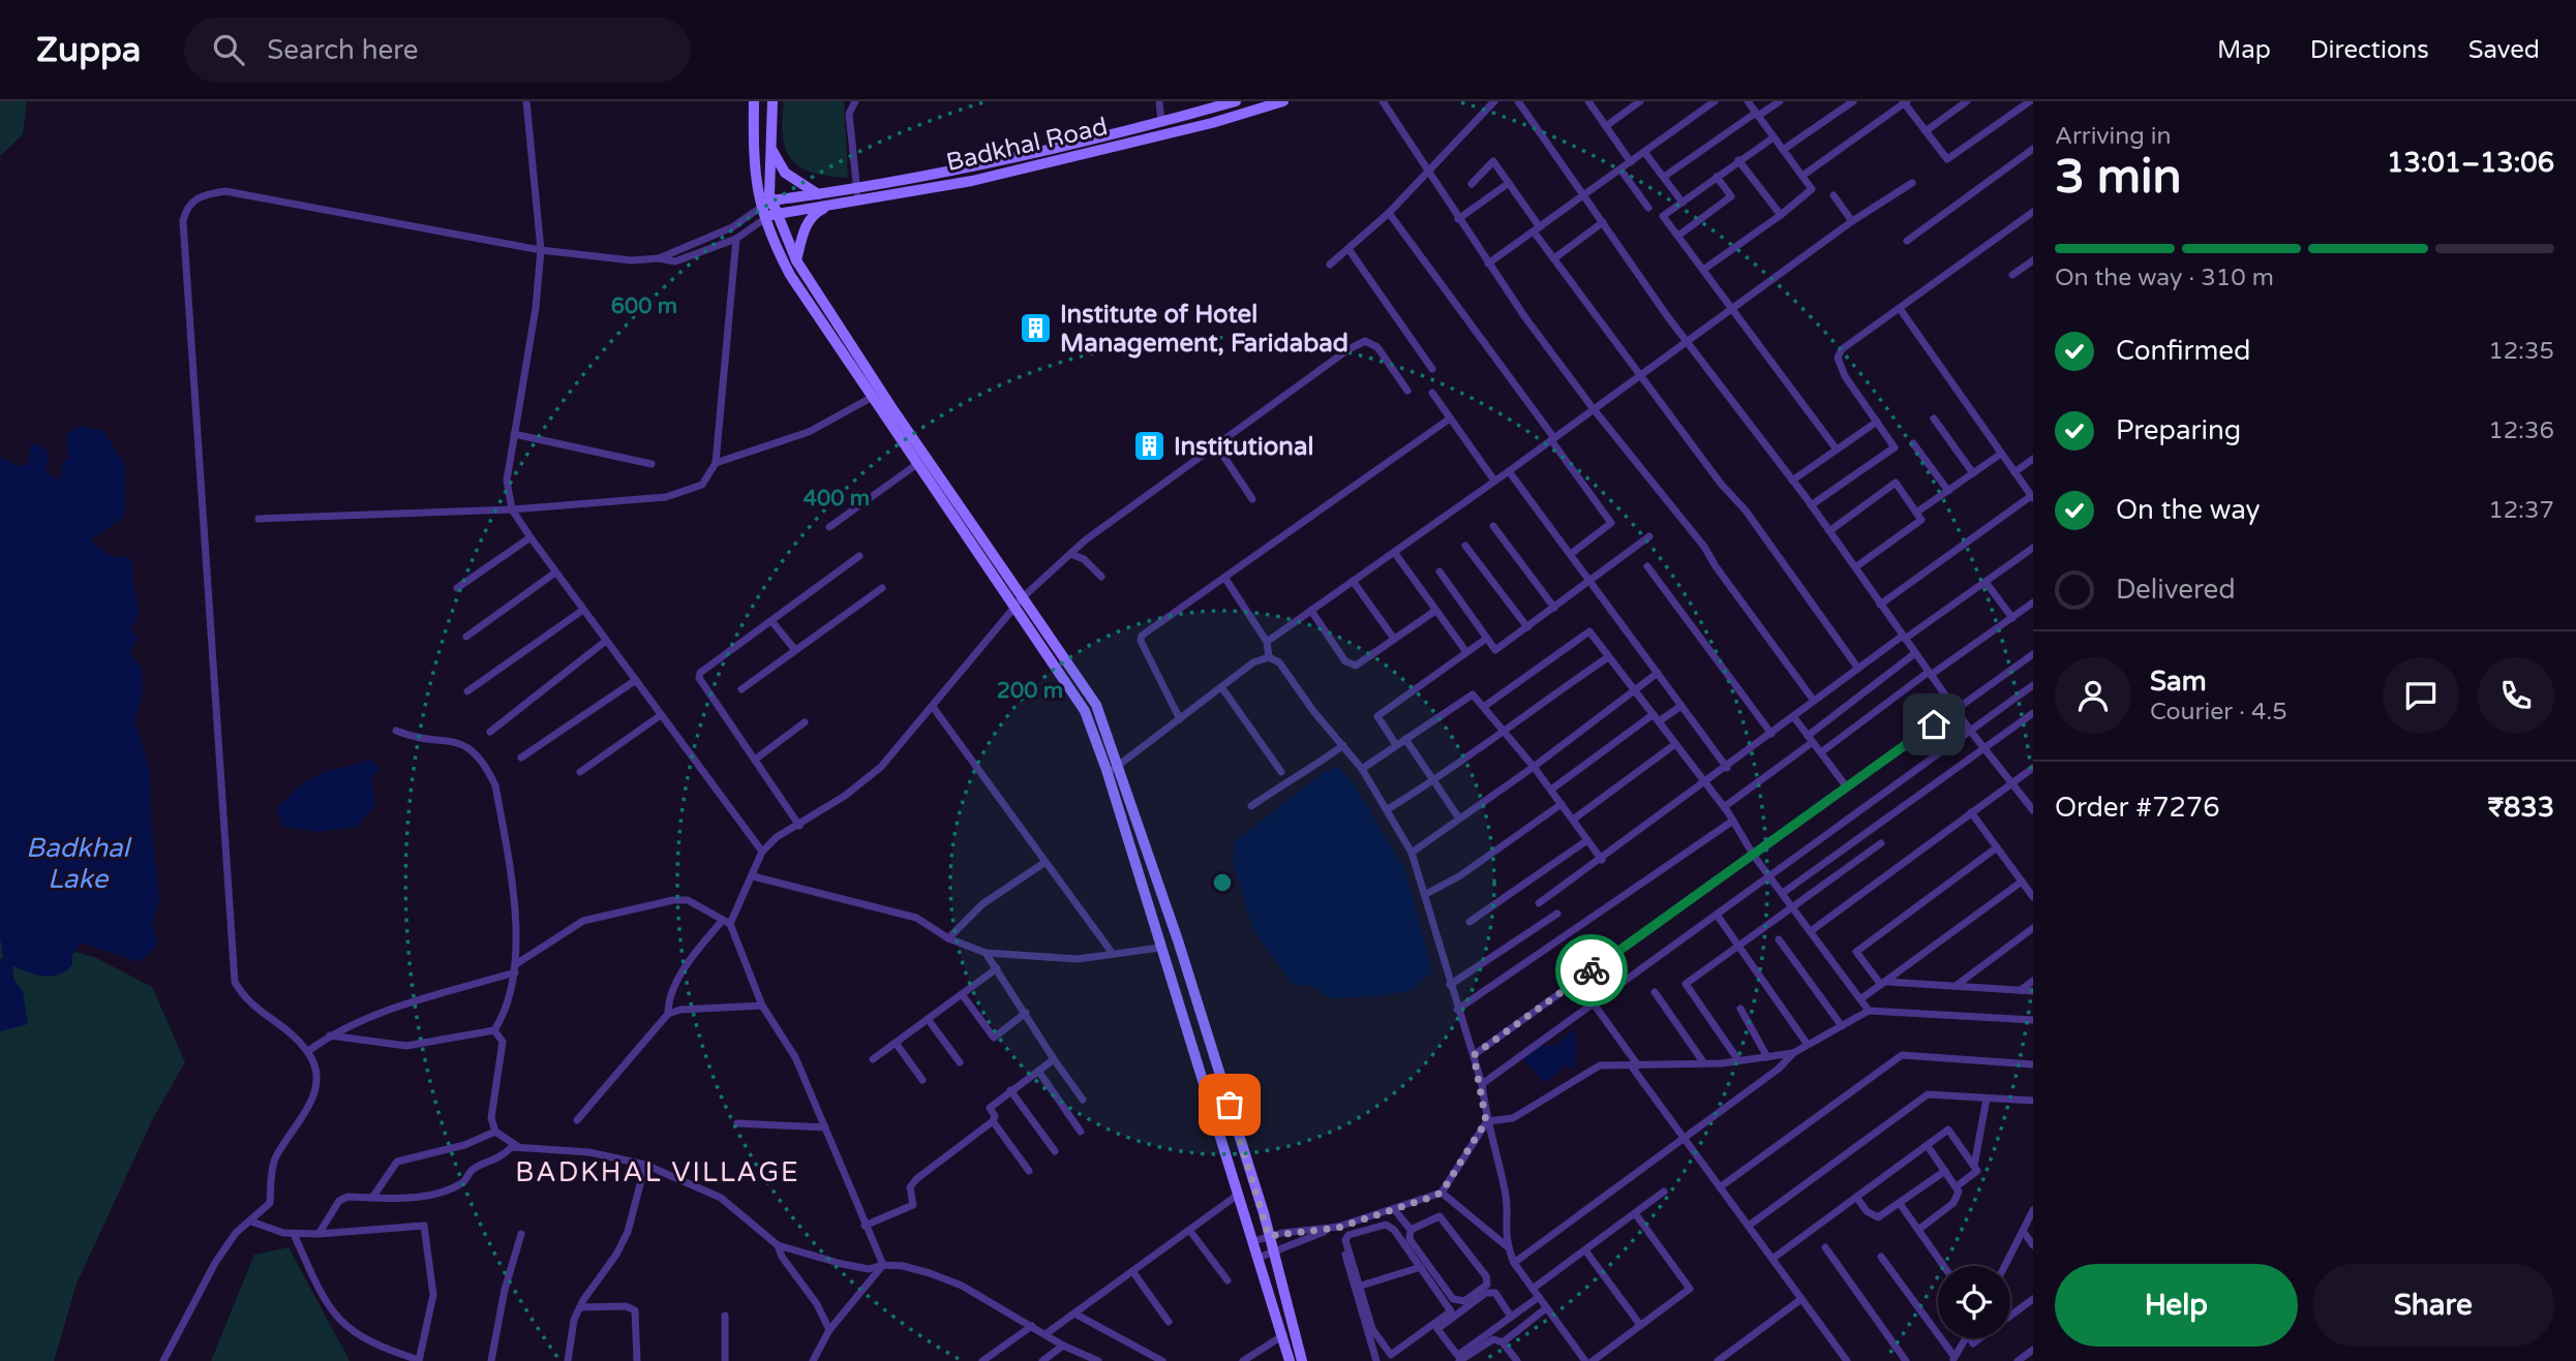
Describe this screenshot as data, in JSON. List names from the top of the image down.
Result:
{
  "streets": {
    "street": ["Badkhal Road"]
  },
  "districts": ["BADKHAL VILLAGE"],
  "water": ["Badkhal Lake"],
  "places": {
    "building": ["Institute of Hotel Management, Faridabad", "Institutional"]
  },
  "page": {
    "header": "Zuppa",
    "search": "Search here",
    "nav": ["Map", "Directions", "Saved"],
    "heading": ["3 min", "Arriving in", "13:01–13:06"],
    "panel": [
      "Sam",
      "Courier · 4.5",
      "Order #7276",
      "₹833"
    ],
    "bar": "On the way · 310 m",
    "list": [
      ["Confirmed", "12:35"],
      ["Preparing", "12:36"],
      ["On the way", "12:37"],
      "Delivered"
    ],
    "buttons": ["Help", "Share"]
  },
  "rings": ["600 m", "400 m", "200 m"]
}
